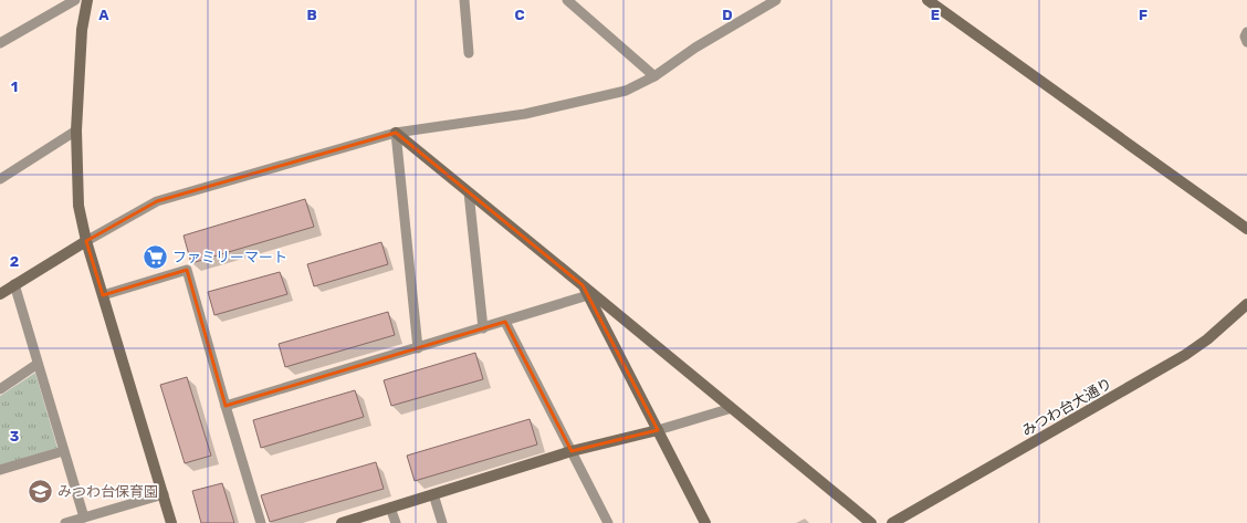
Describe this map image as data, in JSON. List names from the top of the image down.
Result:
{
  "streets": {
    "street": ["みつわ台大通り"]
  },
  "places": {
    "supermarket": ["ファミリーマート"],
    "school or university": ["みつわ台保育園"]
  },
  "grid": {
    "columns": [
      "A",
      "B",
      "C",
      "D",
      "E",
      "F"
    ],
    "rows": ["1", "2", "3"]
  }
}
